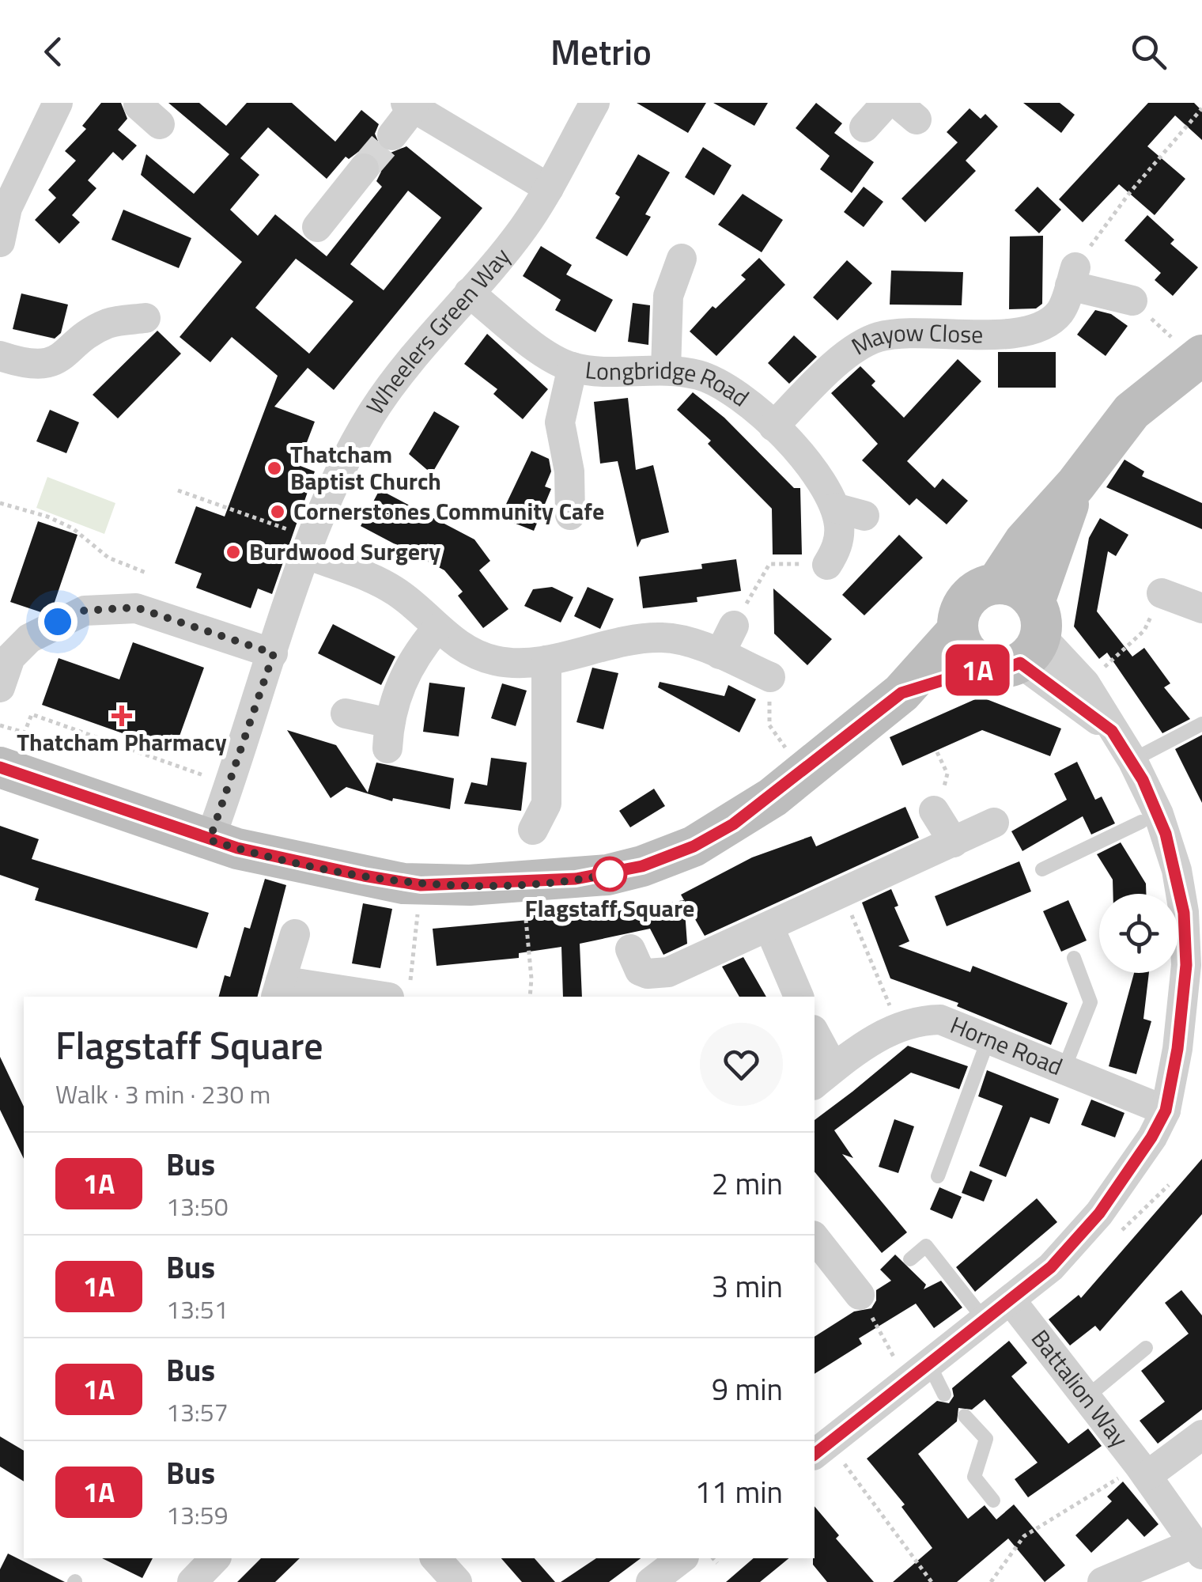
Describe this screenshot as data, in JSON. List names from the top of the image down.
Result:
{
  "streets": {
    "street": [
      "Wheelers Green Way",
      "Mayow Close",
      "Longbridge Road",
      "Horne Road",
      "Battalion Way"
    ]
  },
  "crossings": [
    ["Wheelers Green Way", "Longbridge Road"],
    ["Mayow Close", "Longbridge Road"]
  ],
  "places": {
    "other": [
      "Thatcham Baptist Church",
      "Cornerstones Community Cafe",
      "Burdwood Surgery",
      "Flagstaff Square"
    ],
    "health": ["Thatcham Pharmacy"]
  },
  "lines": ["bus line 1A"],
  "page": {
    "header": "Metrio",
    "on_map": "1A",
    "heading": ["Flagstaff Square", "Walk · 3 min · 230 m"],
    "list": [
      {
        "mark": "1A",
        "name": "Bus",
        "note": "13:50",
        "value": "2 min"
      },
      {
        "mark": "1A",
        "name": "Bus",
        "note": "13:51",
        "value": "3 min"
      },
      {
        "mark": "1A",
        "name": "Bus",
        "note": "13:57",
        "value": "9 min"
      },
      {
        "mark": "1A",
        "name": "Bus",
        "note": "13:59",
        "value": "11 min"
      }
    ]
  }
}
